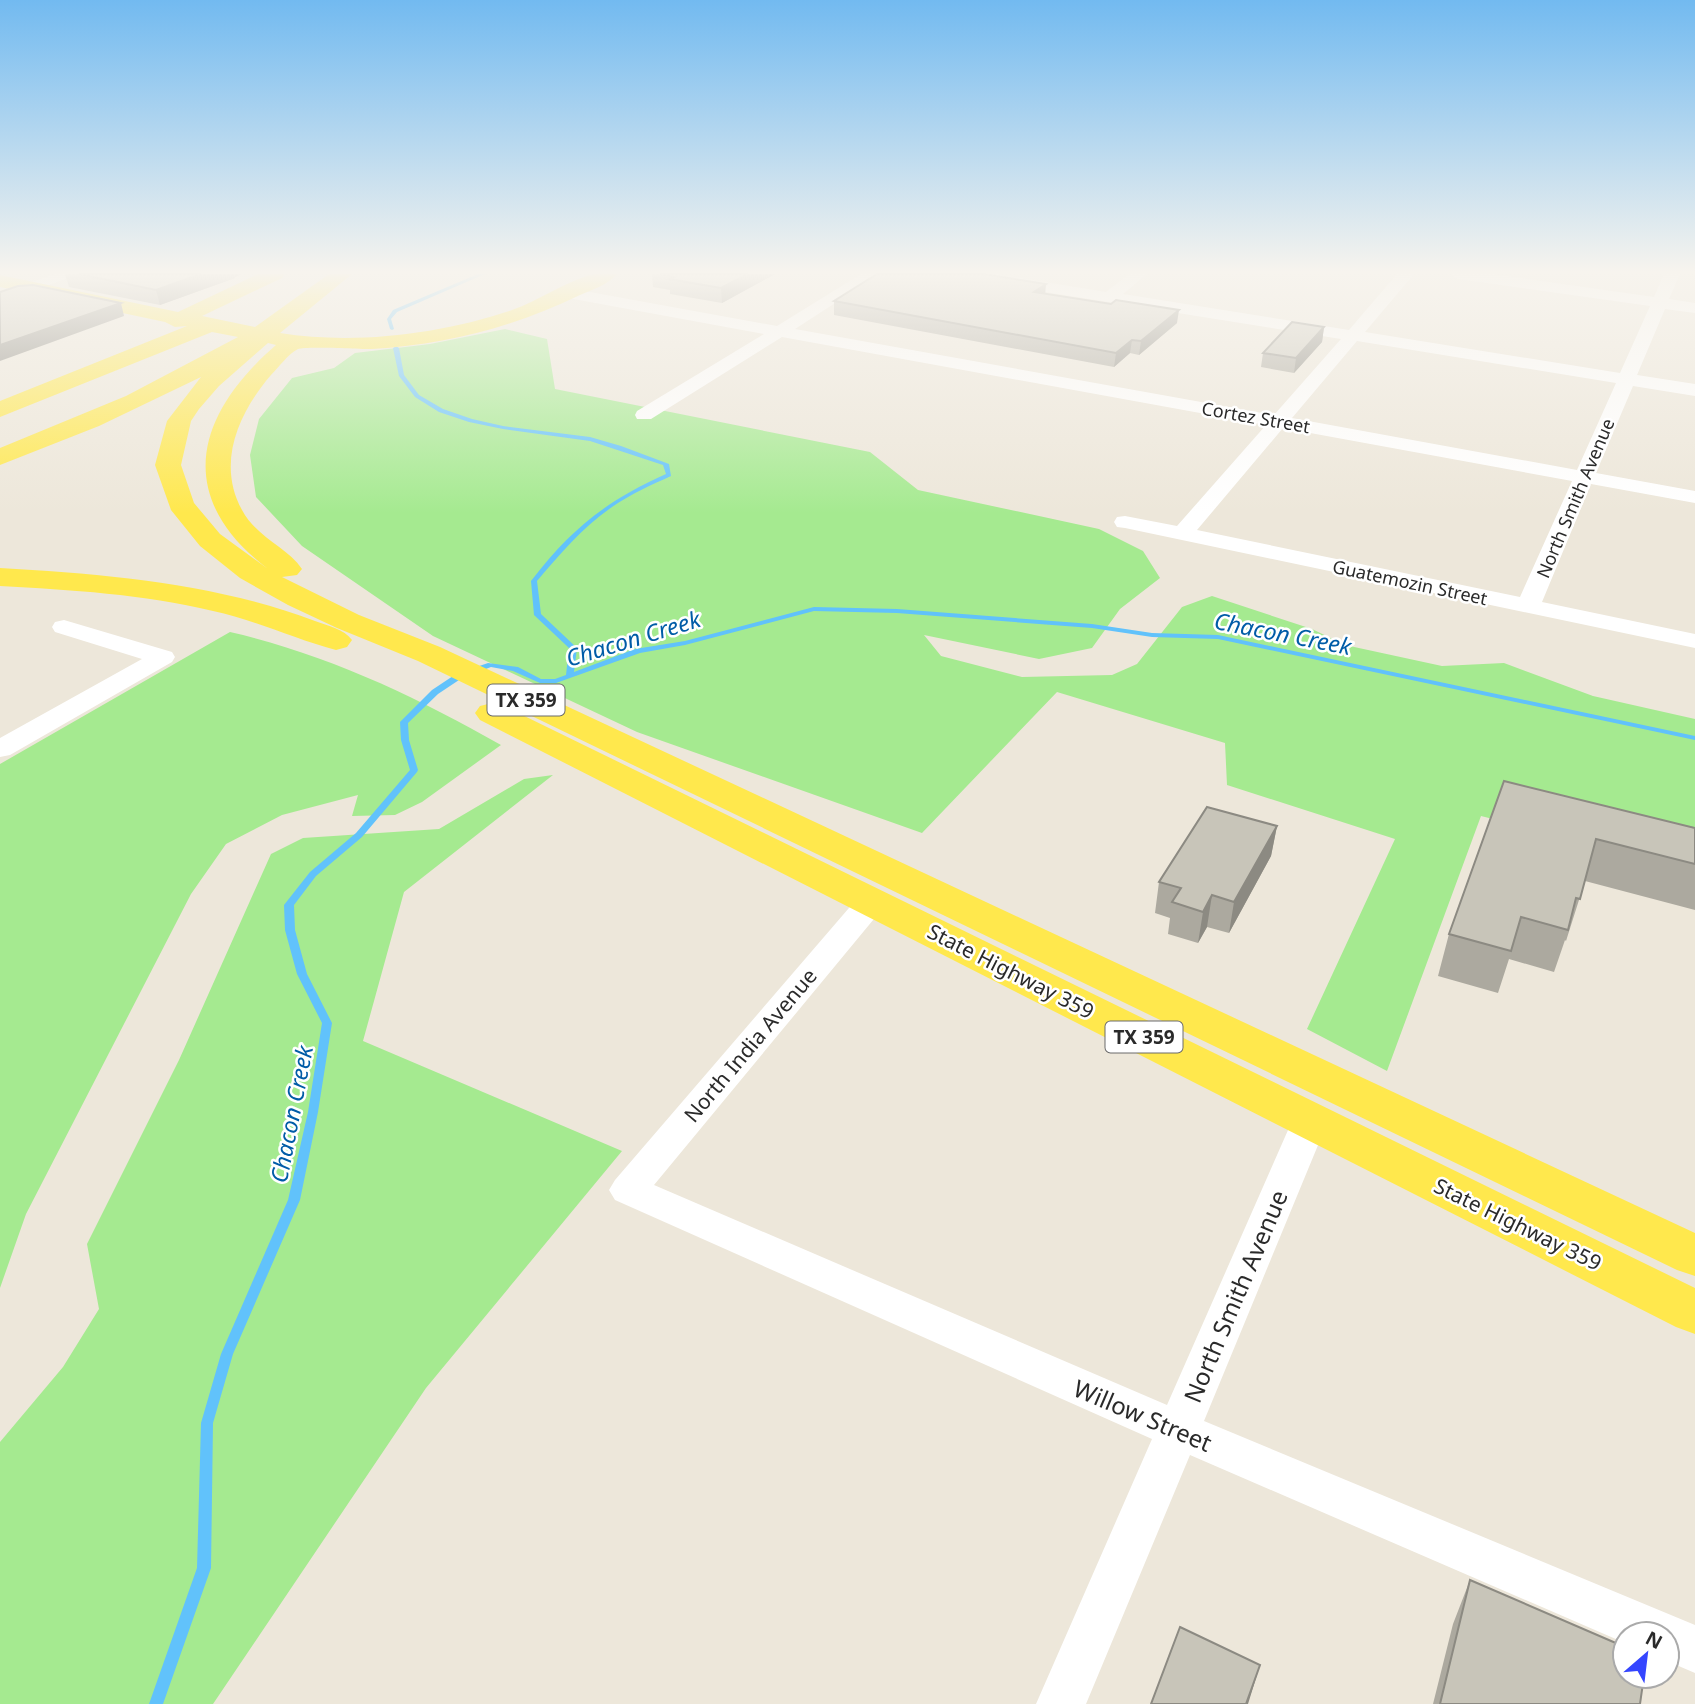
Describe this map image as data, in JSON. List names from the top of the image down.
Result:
{
  "streets": {
    "main road": ["TX 359", "State Highway 359"],
    "street": [
      "Cortez Street",
      "North Smith Avenue",
      "Guatemozin Street",
      "North India Avenue",
      "Willow Street"
    ]
  },
  "crossings": [
    ["Cortez Street", "North Smith Avenue"],
    ["North Smith Avenue", "Guatemozin Street"],
    ["North Smith Avenue", "State Highway 359"],
    ["North Smith Avenue", "Willow Street"],
    ["State Highway 359", "North India Avenue"],
    ["North India Avenue", "Willow Street"]
  ],
  "water": ["Chacon Creek"],
  "north": "top right"
}
